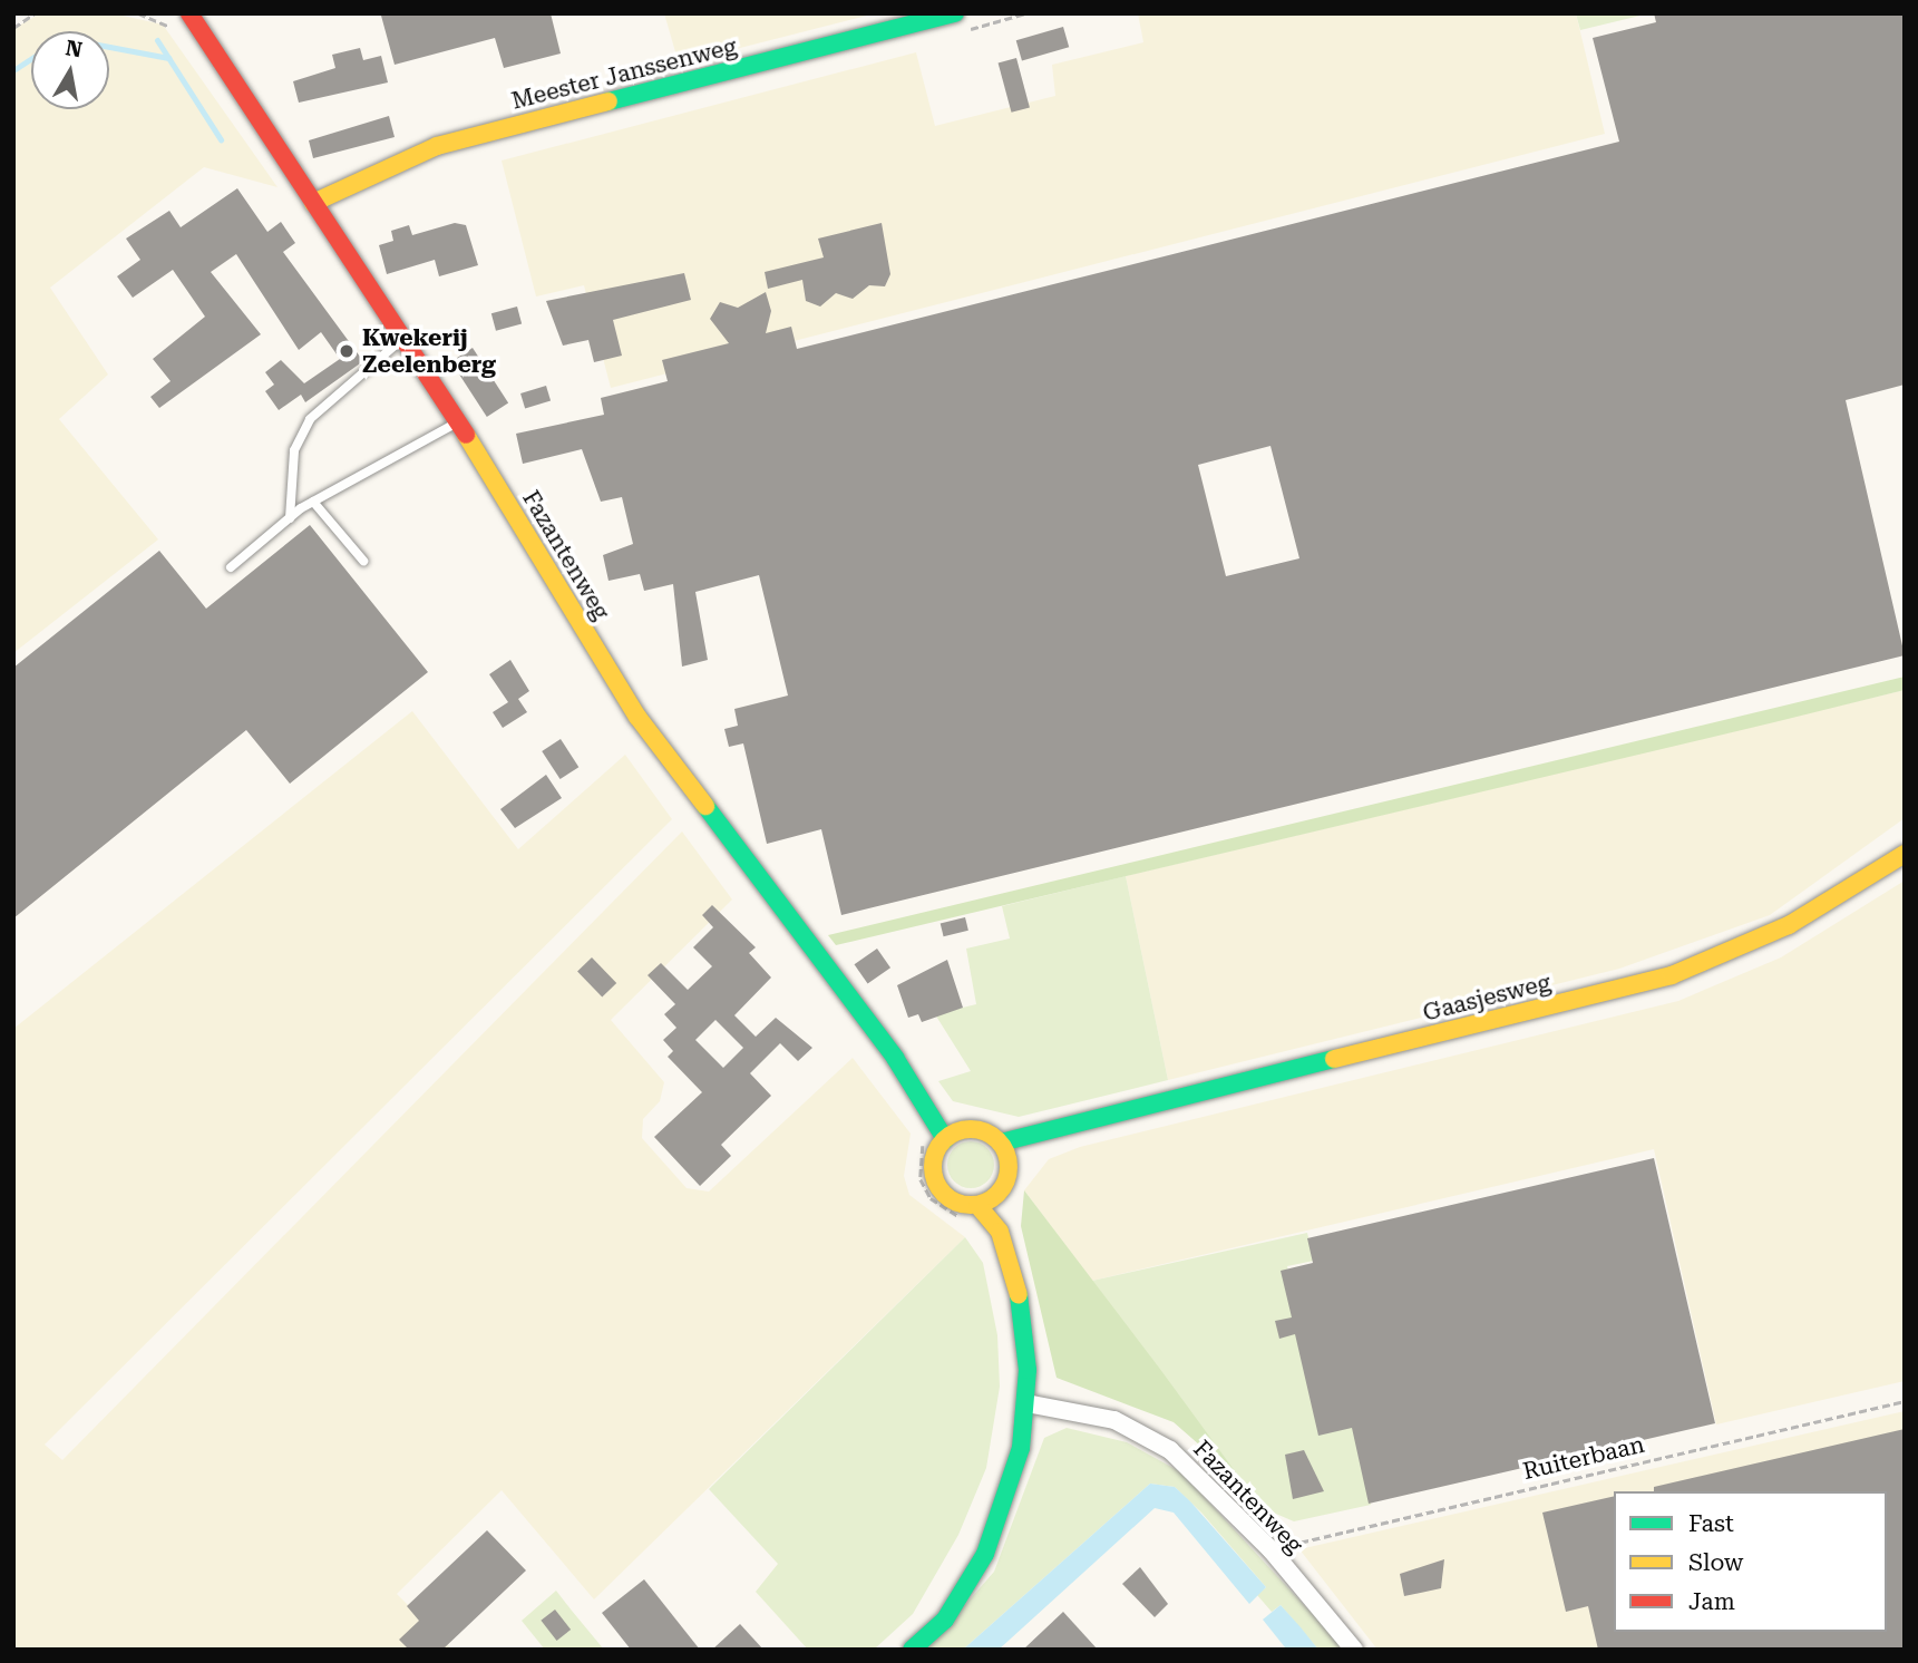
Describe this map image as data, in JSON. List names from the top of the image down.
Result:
{
  "streets": {
    "street": ["Meester Janssenweg", "Fazantenweg", "Gaasjesweg"],
    "path": ["Ruiterbaan"]
  },
  "crossings": [
    ["Meester Janssenweg", "Fazantenweg"],
    ["Fazantenweg", "Gaasjesweg"],
    ["Fazantenweg", "Ruiterbaan"]
  ],
  "places": ["Kwekerij Zeelenberg"],
  "legend": ["Fast", "Slow", "Jam"],
  "north": "top"
}
